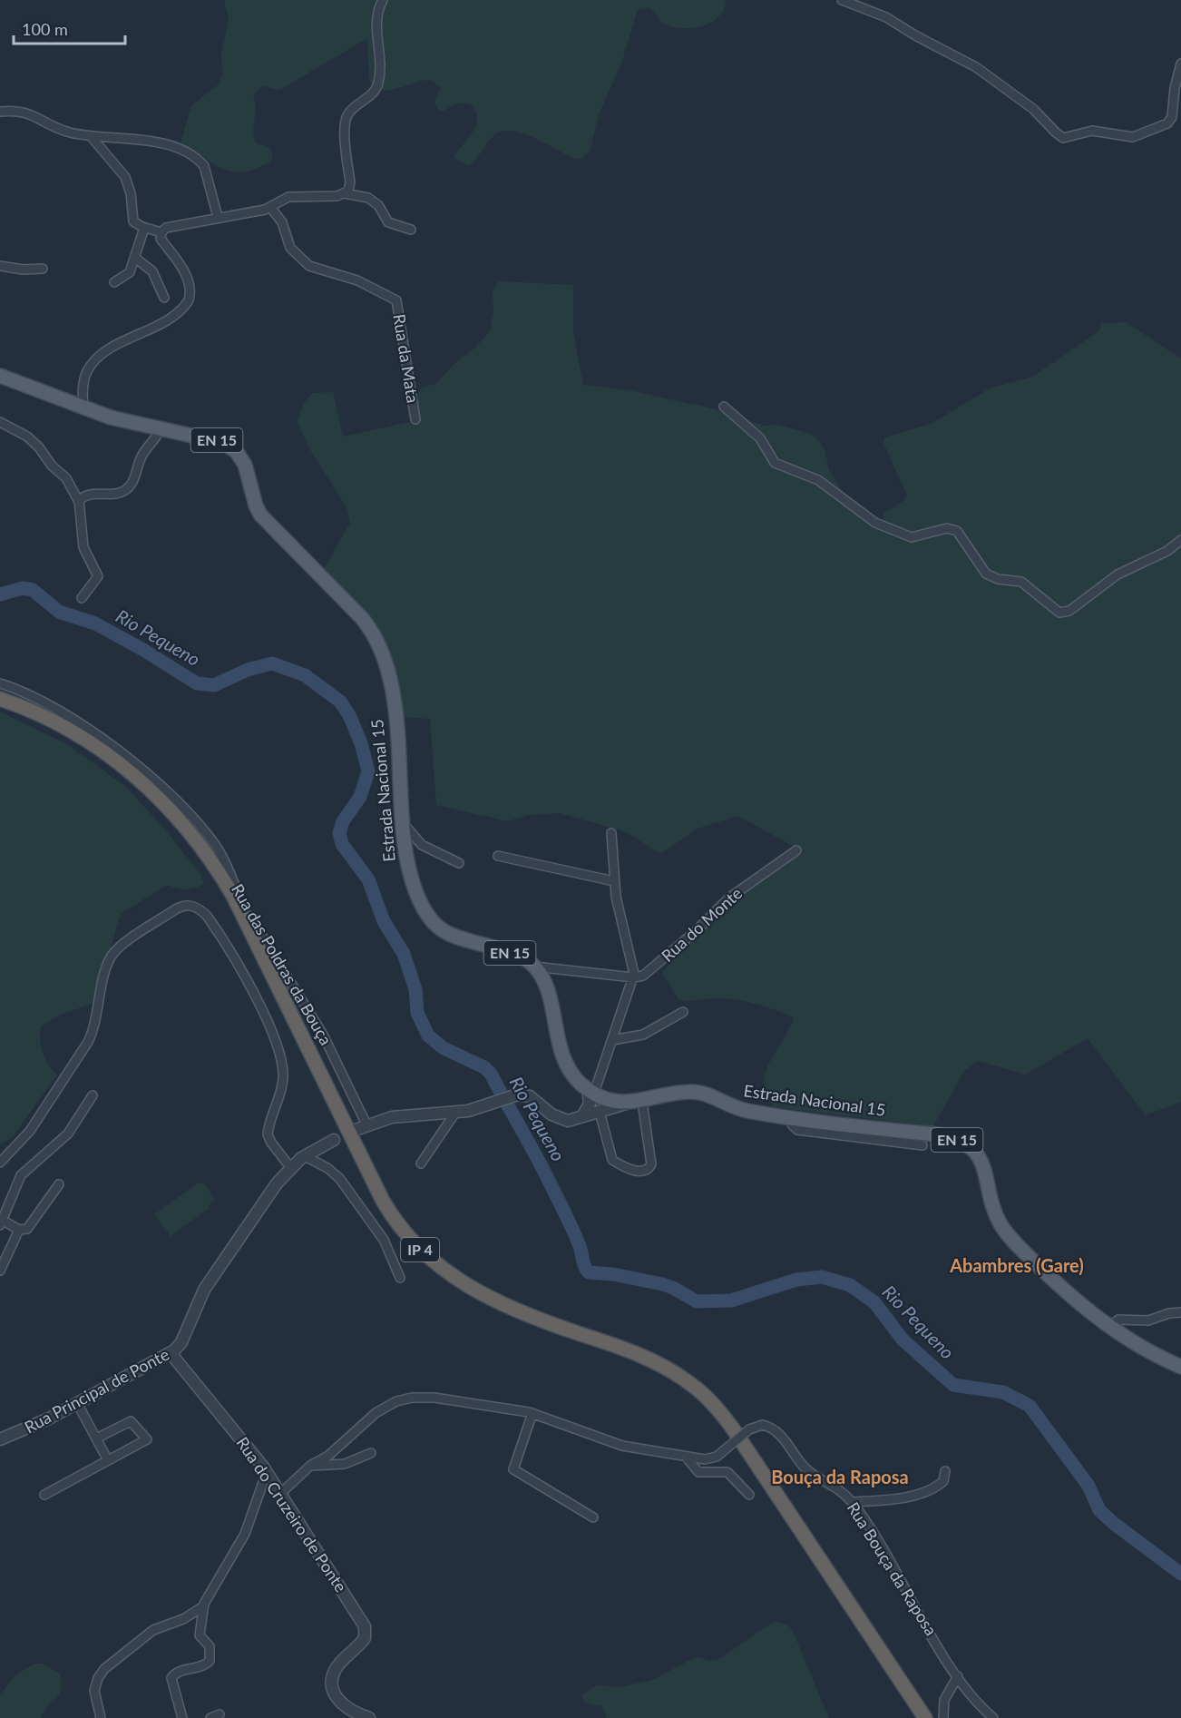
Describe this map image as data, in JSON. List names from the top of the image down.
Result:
{
  "streets": {
    "highway": ["IP 4"],
    "main road": ["EN 15", "Estrada Nacional 15"],
    "street": [
      "Rua da Mata",
      "Rua do Monte",
      "Rua das Poldras da Bouça",
      "Rua Principal de Ponte",
      "Rua do Cruzeiro de Ponte",
      "Rua Bouça da Raposa"
    ]
  },
  "crossings": [
    ["EN 15", "Estrada Nacional 15"],
    ["Rua Principal de Ponte", "Rua do Cruzeiro de Ponte"]
  ],
  "districts": ["Abambres (Gare)", "Bouça da Raposa"],
  "water": ["Rio Pequeno"],
  "scale_bar": "100 m"
}
